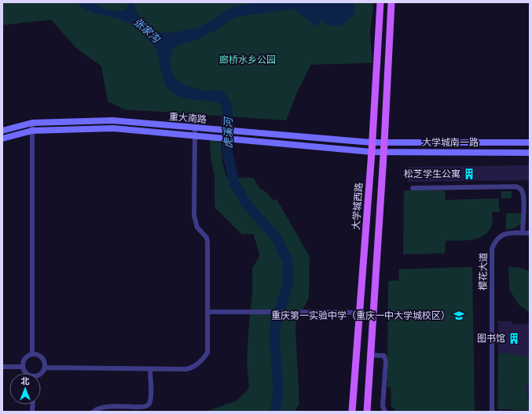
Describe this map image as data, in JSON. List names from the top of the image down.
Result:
{
  "streets": {
    "main road": ["重大南路", "大学城南一路", "大学城西路"],
    "street": ["樱花大道"]
  },
  "crossings": [
    ["重大南路", "大学城南一路"],
    ["重大南路", "大学城西路"],
    ["大学城南一路", "大学城西路"]
  ],
  "water": ["张家沟", "虎溪河"],
  "parks": ["廊桥水乡公园"],
  "places": {
    "building": ["松芝学生公寓", "图书馆"],
    "school or university": ["重庆第一实验中学（重庆一中大学城校区）"]
  },
  "north": "top"
}
